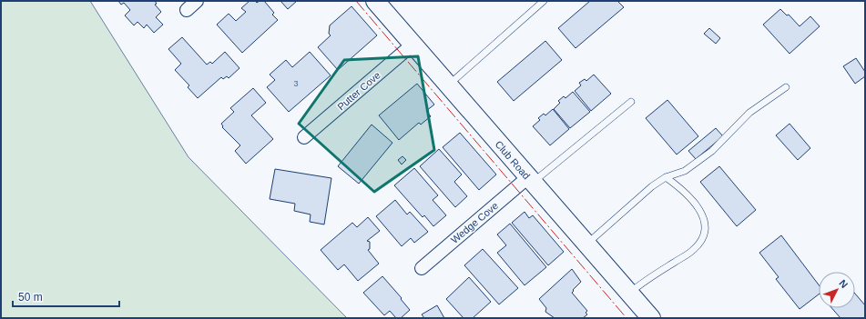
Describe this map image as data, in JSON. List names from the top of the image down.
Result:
{
  "streets": {
    "street": ["Putter Cove", "Club Road", "Wedge Cove"]
  },
  "crossings": [
    ["Putter Cove", "Club Road"],
    ["Club Road", "Wedge Cove"]
  ],
  "house_numbers": ["3"],
  "scale_bar": "50 m",
  "north": "top right"
}
